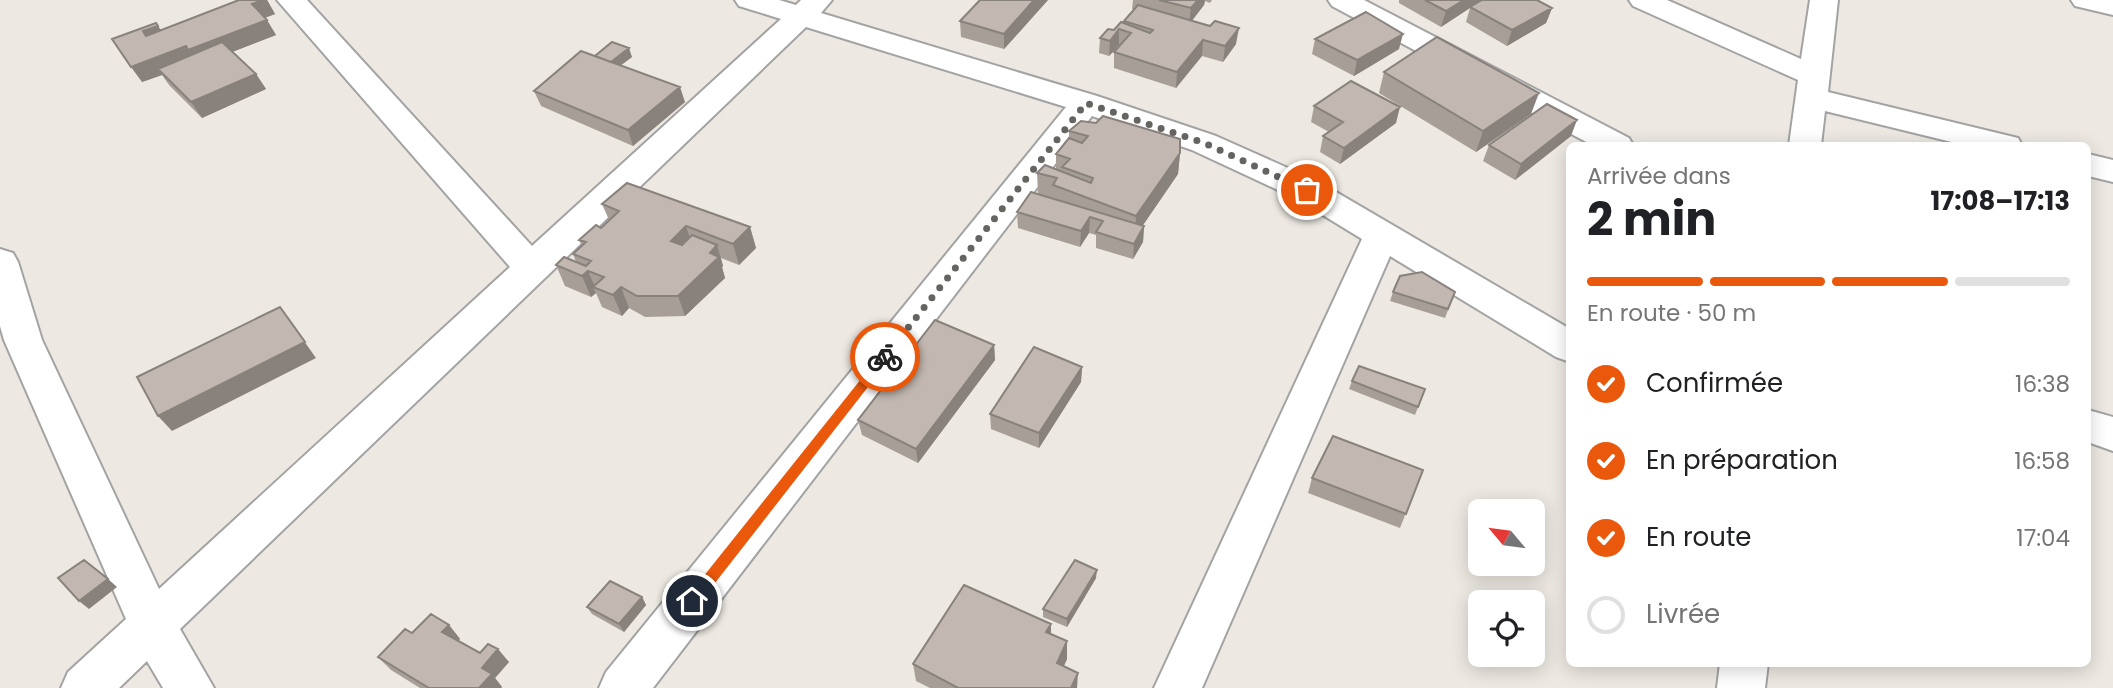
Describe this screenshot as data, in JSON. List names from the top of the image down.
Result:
{
  "north": "top left",
  "page": {
    "heading": ["2 min", "Arrivée dans", "17:08–17:13"],
    "bar": "En route · 50 m",
    "list": [
      ["Confirmée", "16:38"],
      ["En préparation", "16:58"],
      ["En route", "17:04"],
      "Livrée"
    ]
  }
}
